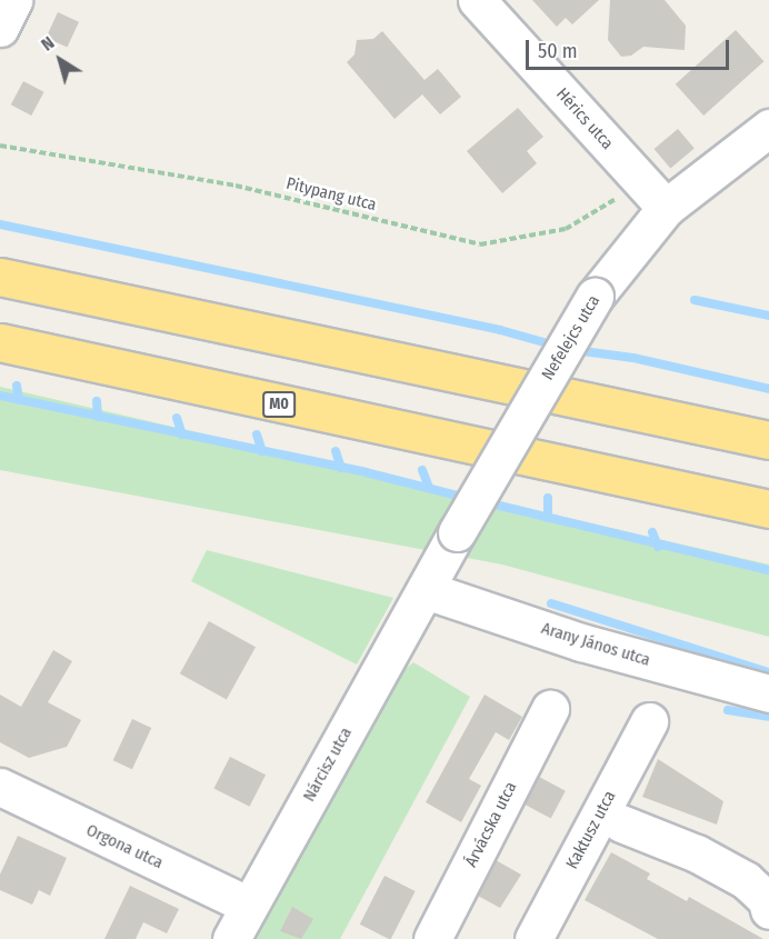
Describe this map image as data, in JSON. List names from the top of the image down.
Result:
{
  "streets": {
    "highway": ["M0"],
    "street": [
      "Hérics utca",
      "Nefelejcs utca",
      "Arany János utca",
      "Nárcisz utca",
      "Árvácska utca",
      "Kaktusz utca",
      "Orgona utca"
    ],
    "path": ["Pitypang utca"]
  },
  "crossings": [
    ["Hérics utca", "Pitypang utca"],
    ["Hérics utca", "Nefelejcs utca"],
    ["Pitypang utca", "Nefelejcs utca"],
    ["Nefelejcs utca", "Arany János utca"],
    ["Nefelejcs utca", "Nárcisz utca"],
    ["Arany János utca", "Nárcisz utca"],
    ["Nárcisz utca", "Orgona utca"]
  ],
  "scale_bar": "50 m",
  "north": "top left"
}
